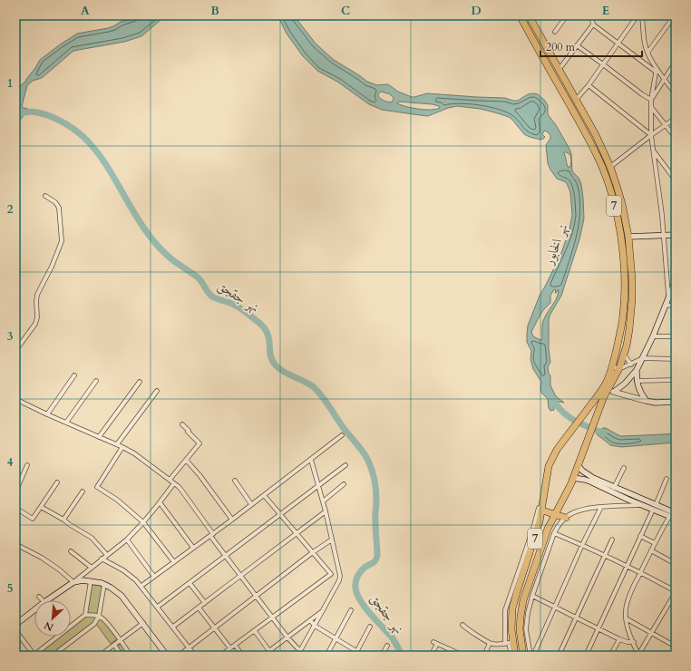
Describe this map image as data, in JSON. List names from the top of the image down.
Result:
{
  "streets": {
    "highway": ["7"]
  },
  "water": ["نهر الخابور", "نهر جقجق"],
  "scale_bar": "200 m",
  "north": "bottom left",
  "grid": {
    "columns": [
      "A",
      "B",
      "C",
      "D",
      "E"
    ],
    "rows": [
      "1",
      "2",
      "3",
      "4",
      "5"
    ]
  }
}
